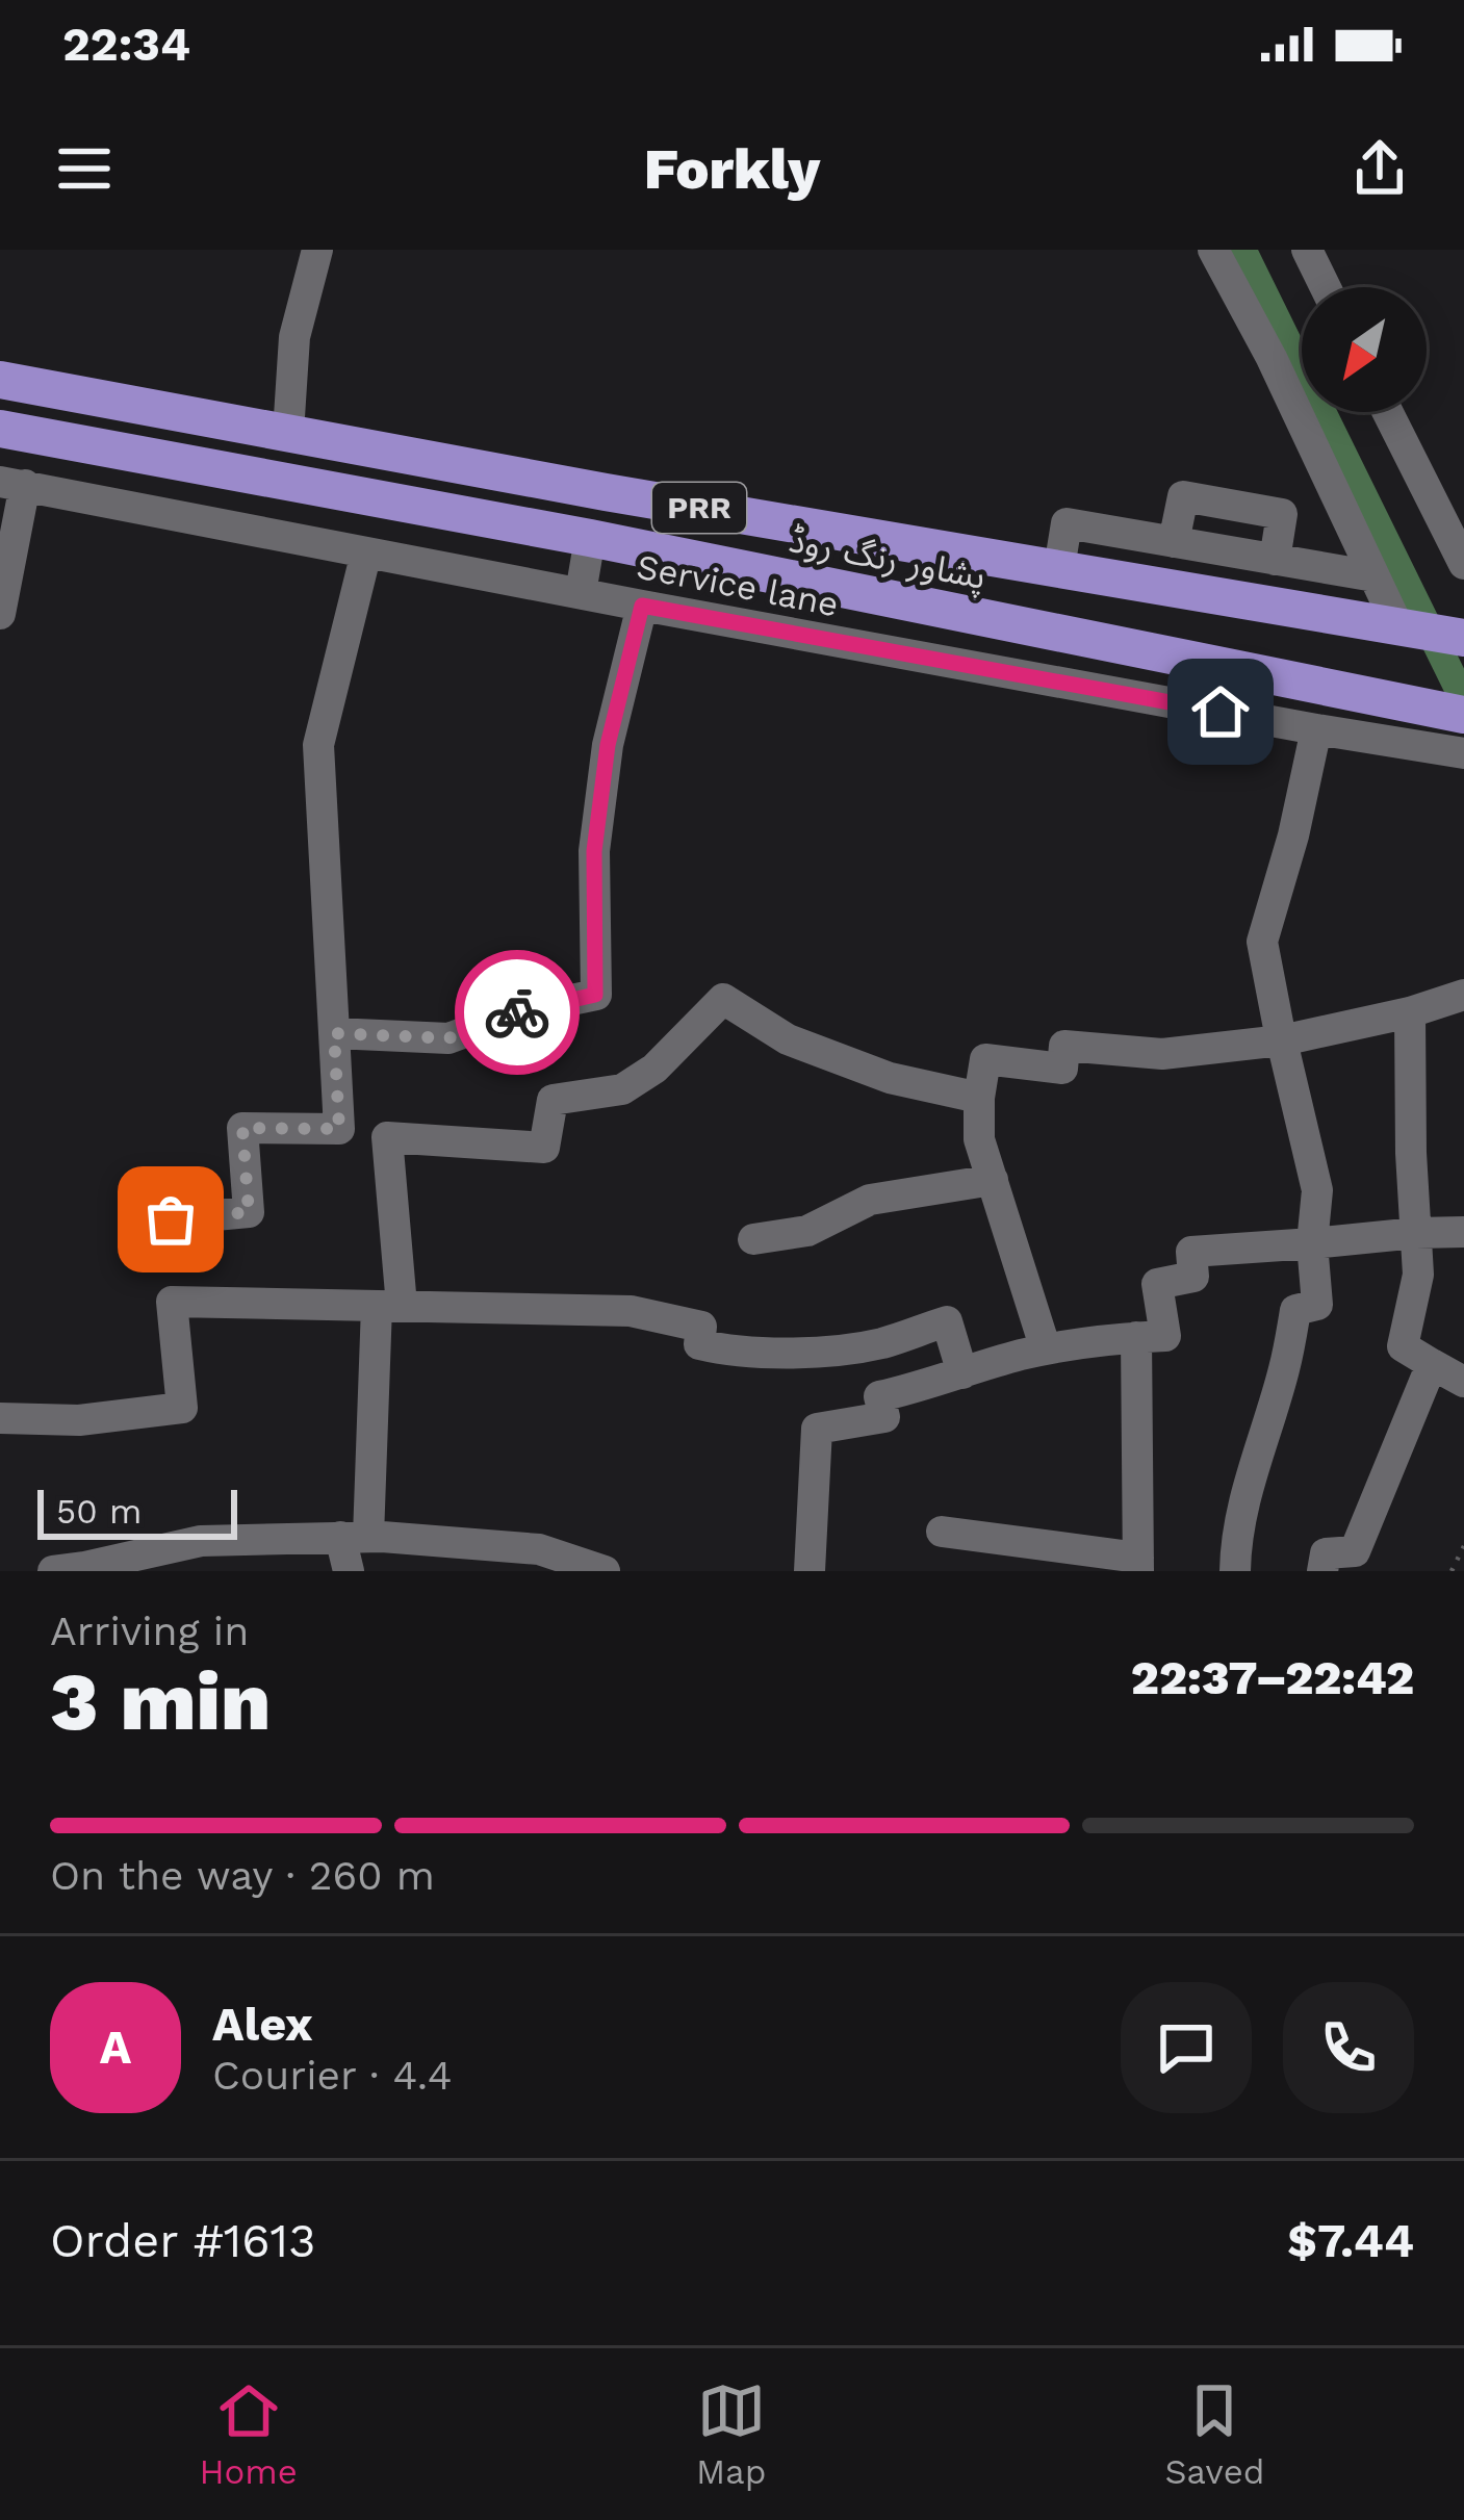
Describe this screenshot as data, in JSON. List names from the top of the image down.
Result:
{
  "streets": {
    "highway": ["PRR", "پشاور رنگ روڈ"],
    "street": ["Service lane"]
  },
  "scale_bar": "50 m",
  "north": "bottom left",
  "page": {
    "status": "22:34",
    "header": "Forkly",
    "scale": "50 m",
    "heading": ["3 min", "Arriving in", "22:37–22:42"],
    "panel": [
      "Alex",
      "Courier · 4.4",
      "Order #1613",
      "$7.44"
    ],
    "bar": "On the way · 260 m",
    "round": "A",
    "tabs": ["Home", "Map", "Saved"]
  }
}
